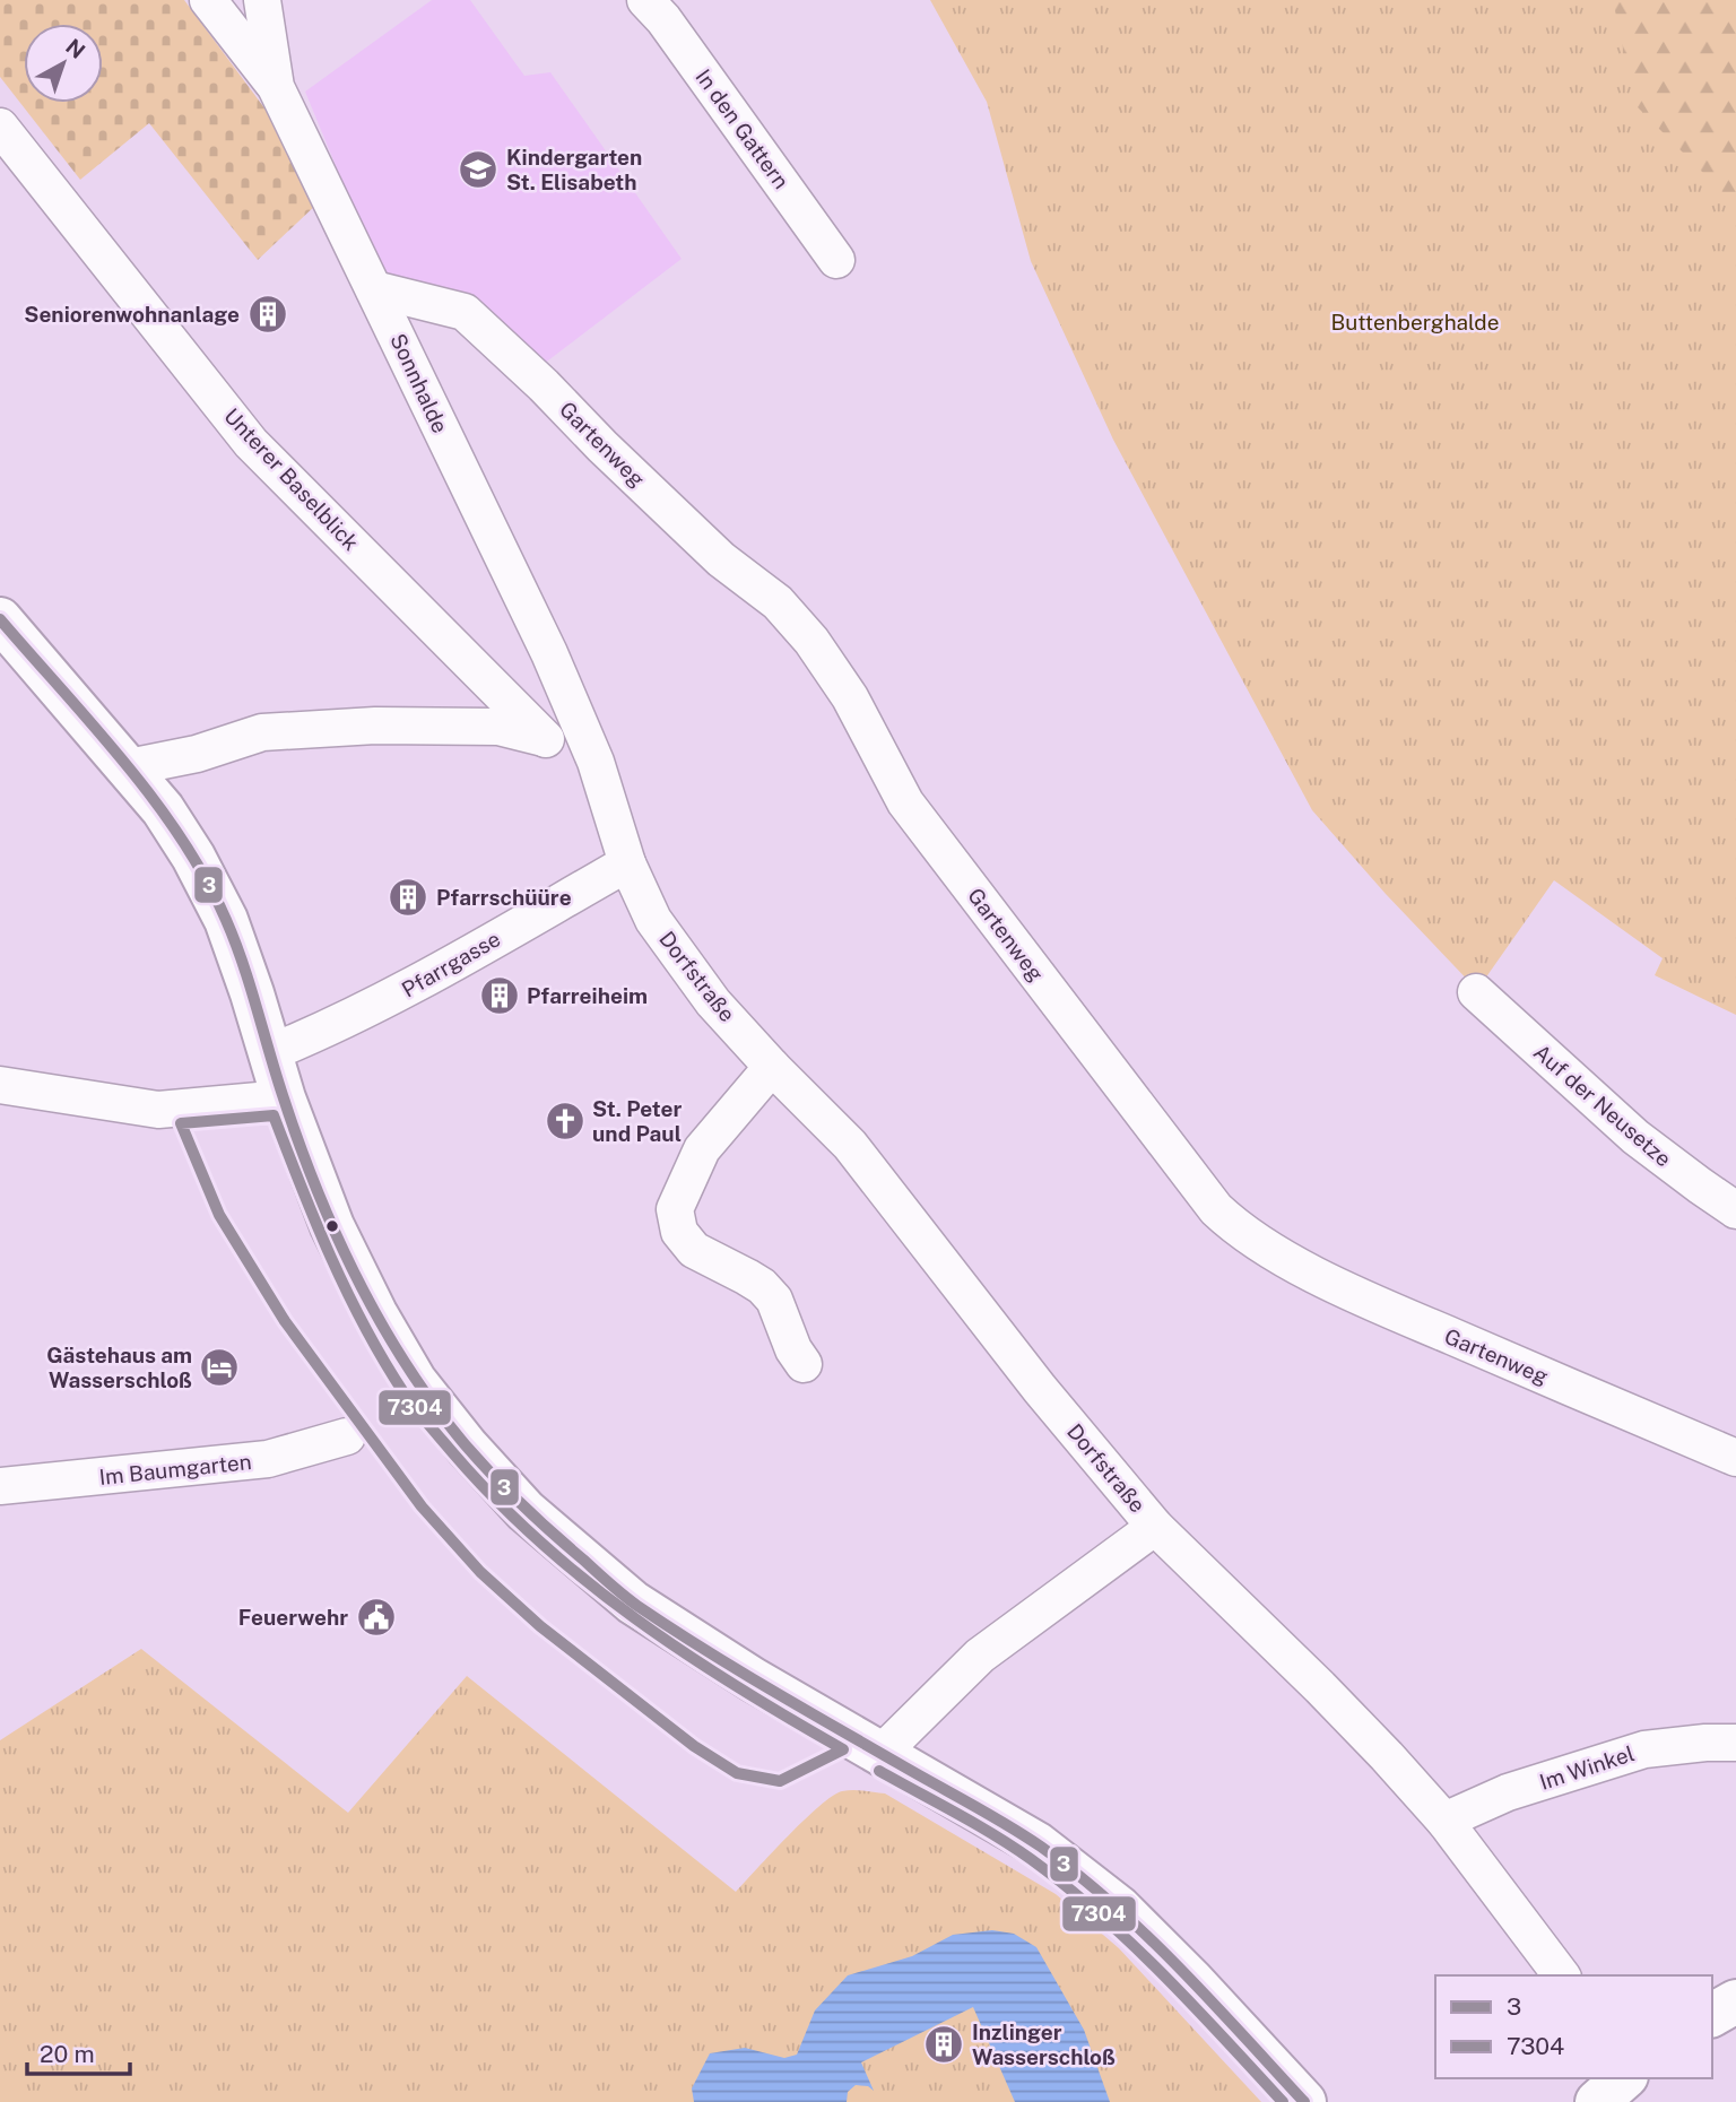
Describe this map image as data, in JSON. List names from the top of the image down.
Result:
{
  "streets": {
    "street": [
      "In den Gattern",
      "Sonnhalde",
      "Gartenweg",
      "Unterer Baselblick",
      "Pfarrgasse",
      "Dorfstraße",
      "Auf der Neusetze",
      "Im Baumgarten",
      "Im Winkel"
    ]
  },
  "crossings": [
    ["Sonnhalde", "Gartenweg"],
    ["Sonnhalde", "Dorfstraße"],
    ["Pfarrgasse", "Dorfstraße"],
    ["Dorfstraße", "Im Winkel"]
  ],
  "parks": ["Buttenberghalde"],
  "places": {
    "school or university": ["Kindergarten St. Elisabeth"],
    "building": [
      "Seniorenwohnanlage",
      "Pfarrschüüre",
      "Pfarreiheim",
      "Inzlinger Wasserschloß"
    ],
    "church": ["St. Peter und Paul"],
    "hotel": ["Gästehaus am Wasserschloß"],
    "public building": ["Feuerwehr"]
  },
  "lines": ["transit line 3", "transit line 7304"],
  "legend": ["3", "7304"],
  "scale_bar": "20 m",
  "north": "top right"
}
